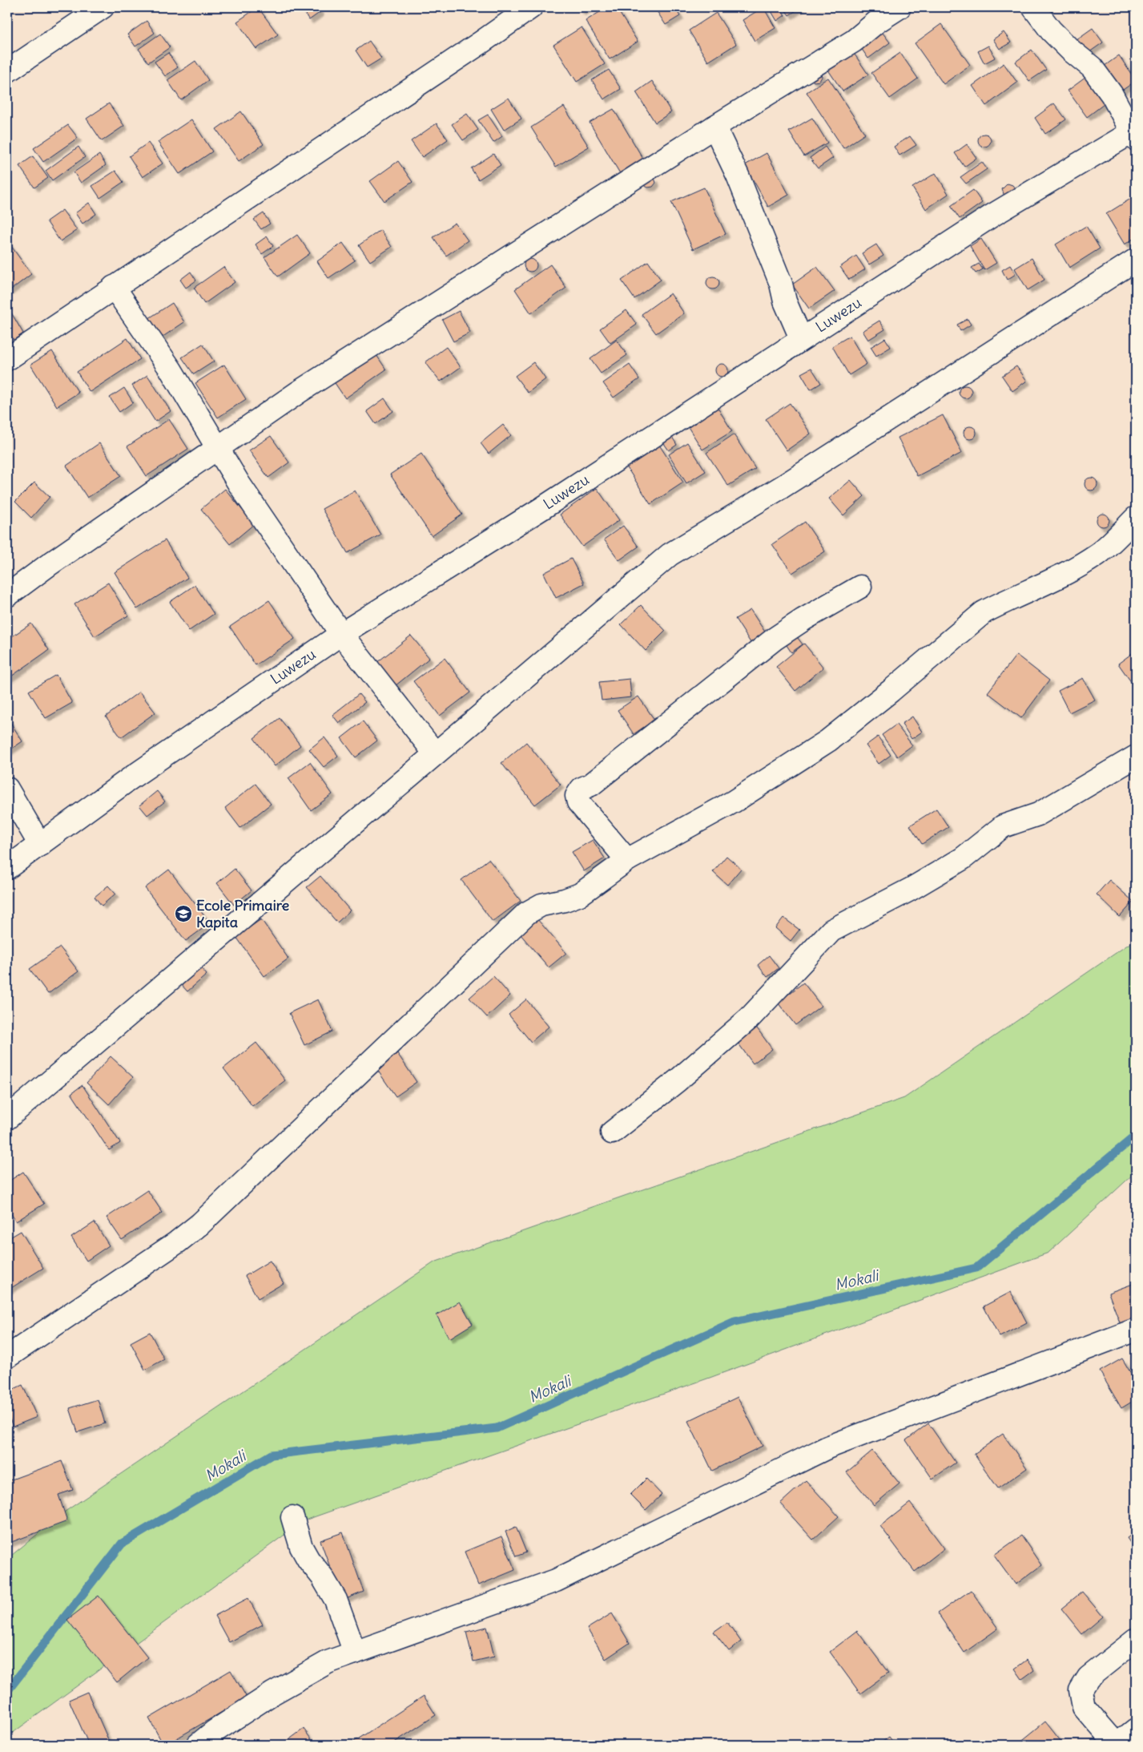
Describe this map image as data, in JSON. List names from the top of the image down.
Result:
{
  "streets": {
    "street": ["Luwezu"]
  },
  "water": ["Mokali"],
  "places": {
    "school or university": ["Ecole Primaire Kapita"]
  }
}
